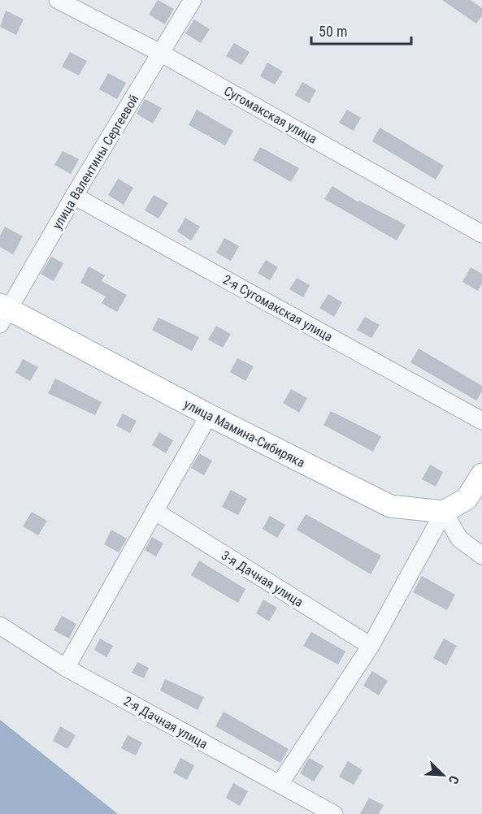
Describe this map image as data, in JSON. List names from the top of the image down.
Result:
{
  "streets": {
    "main road": ["улица Мамина-Сибиряка"],
    "street": [
      "Сугомакская улица",
      "улица Валентины Сергеевой",
      "2-я Сугомакская улица",
      "3-я Дачная улица",
      "2-я Дачная улица"
    ]
  },
  "crossings": [
    ["Сугомакская улица", "улица Валентины Сергеевой"],
    ["улица Валентины Сергеевой", "2-я Сугомакская улица"],
    ["улица Валентины Сергеевой", "улица Мамина-Сибиряка"]
  ],
  "scale_bar": "50 m",
  "north": "bottom right"
}
